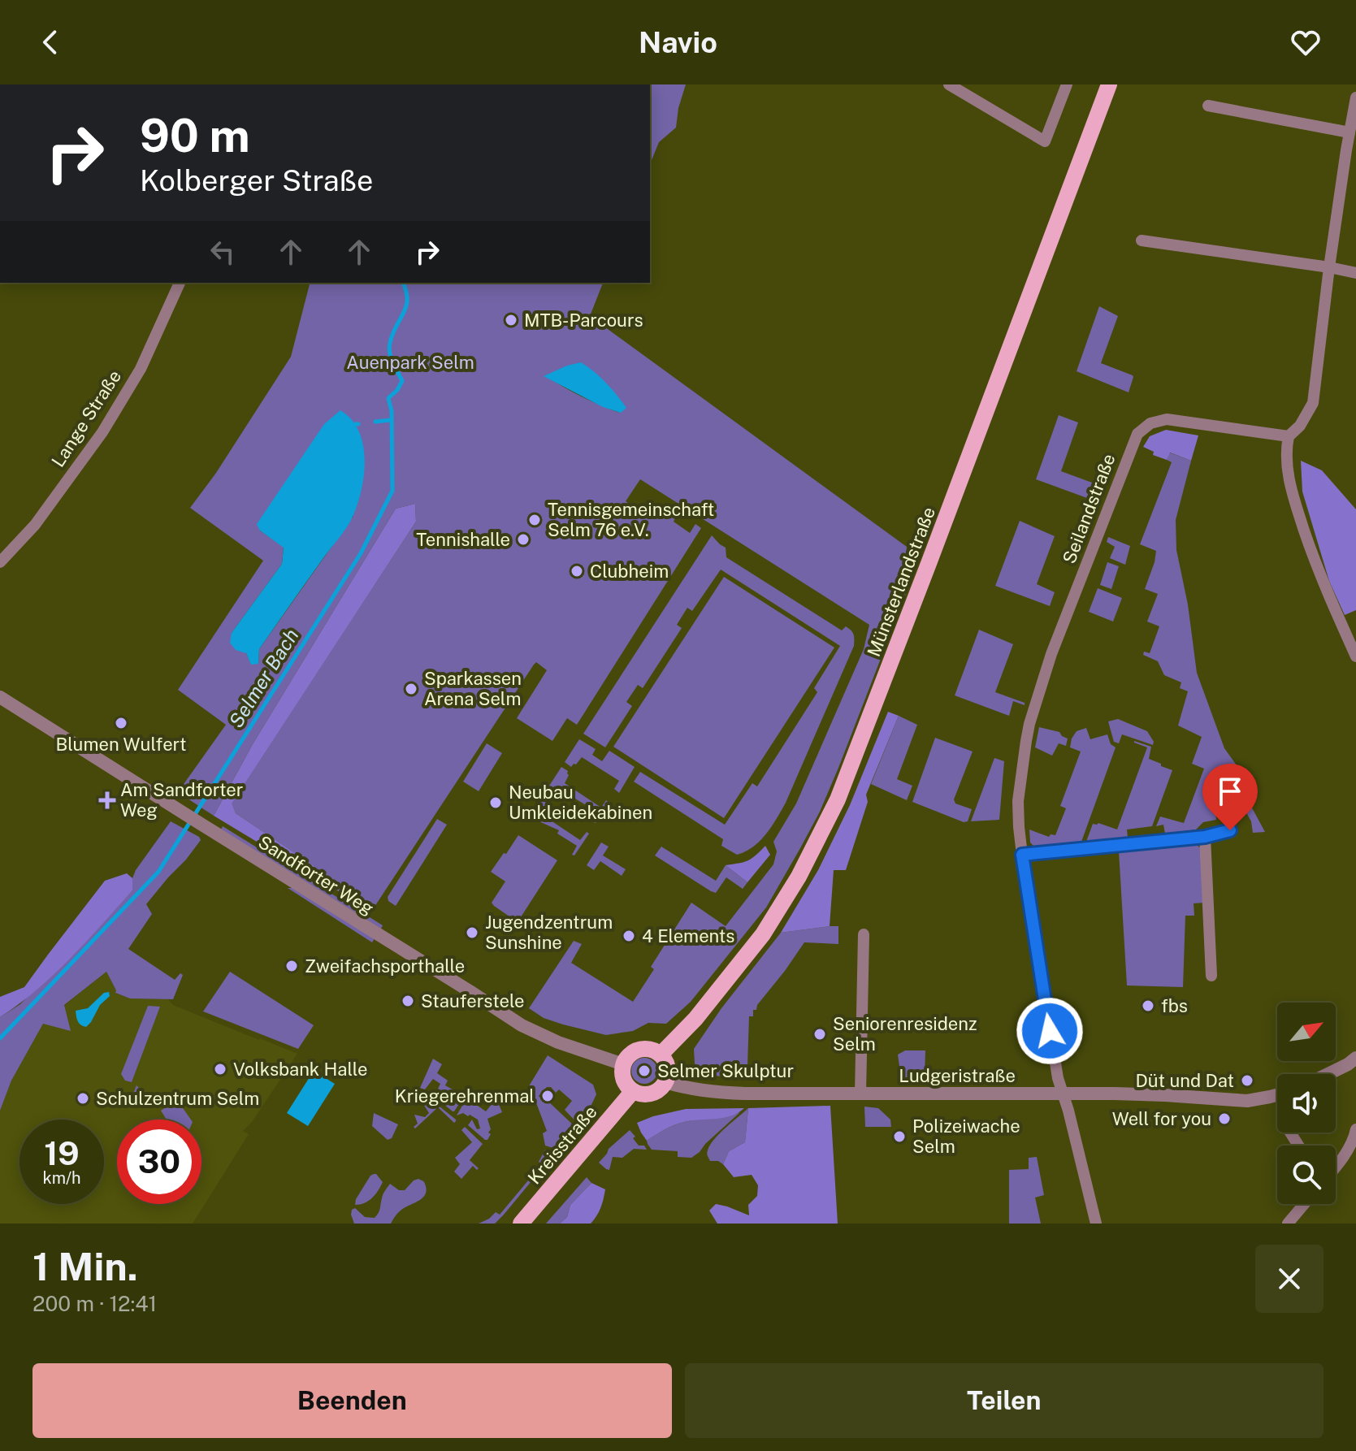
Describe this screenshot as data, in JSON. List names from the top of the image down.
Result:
{
  "streets": {
    "main road": ["Münsterlandstraße", "Kreisstraße"],
    "street": [
      "Lange Straße",
      "Seilandstraße",
      "Sandforter Weg",
      "Ludgeristraße"
    ]
  },
  "crossings": [
    ["Seilandstraße", "Ludgeristraße"],
    ["Münsterlandstraße", "Sandforter Weg"],
    ["Münsterlandstraße", "Ludgeristraße"],
    ["Münsterlandstraße", "Kreisstraße"],
    ["Sandforter Weg", "Ludgeristraße"],
    ["Sandforter Weg", "Kreisstraße"],
    ["Ludgeristraße", "Kreisstraße"]
  ],
  "water": ["Selmer Bach"],
  "parks": ["Auenpark Selm"],
  "places": {
    "other": [
      "MTB-Parcours",
      "Tennisgemeinschaft Selm 76 e.V.",
      "Tennishalle",
      "Clubheim",
      "Sparkassen Arena Selm",
      "Blumen Wulfert",
      "Neubau Umkleidekabinen",
      "Jugendzentrum Sunshine",
      "4 Elements",
      "Zweifachsporthalle",
      "Stauferstele",
      "fbs",
      "Seniorenresidenz Selm",
      "Volksbank Halle",
      "Selmer Skulptur",
      "Düt und Dat",
      "Kriegerehrenmal",
      "Schulzentrum Selm",
      "Well for you",
      "Polizeiwache Selm"
    ],
    "health": ["Am Sandforter Weg"]
  },
  "north": "top right",
  "page": {
    "header": "Navio",
    "turn": ["90 m", "Kolberger Straße"],
    "speed": "19 km/h",
    "limit": "30",
    "heading": ["1 Min.", "200 m · 12:41"],
    "buttons": ["Beenden", "Teilen"]
  }
}
